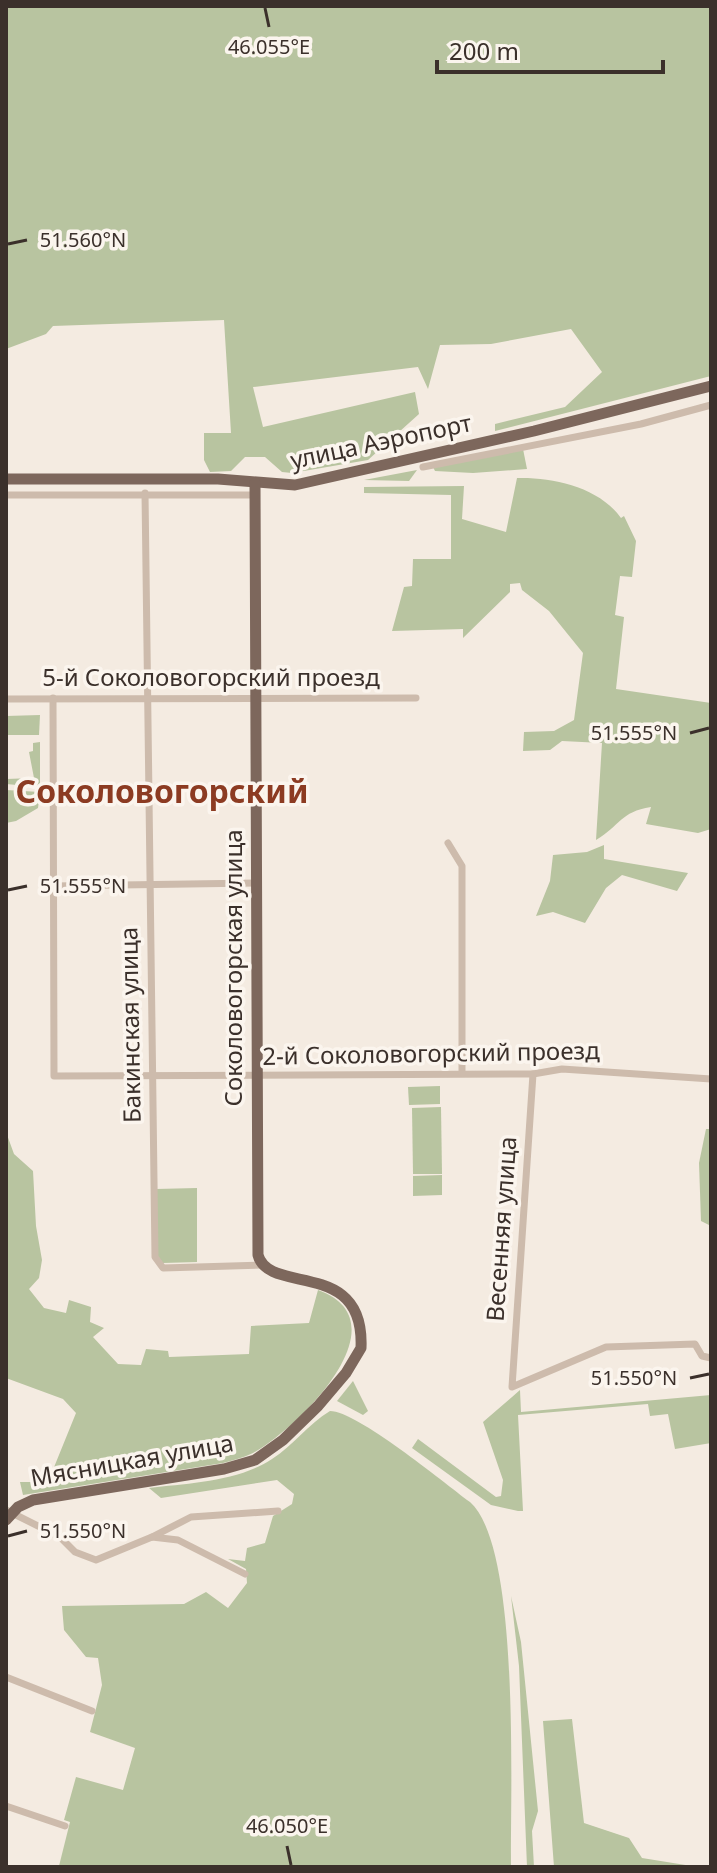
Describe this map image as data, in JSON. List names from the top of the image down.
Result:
{
  "streets": {
    "main road": ["улица Аэропорт", "Соколовогорская улица", "Мясницкая улица"],
    "street": [
      "5-й Соколовогорский проезд",
      "Бакинская улица",
      "2-й Соколовогорский проезд",
      "Весенняя улица"
    ]
  },
  "crossings": [
    ["улица Аэропорт", "Соколовогорская улица"],
    ["5-й Соколовогорский проезд", "Соколовогорская улица"],
    ["5-й Соколовогорский проезд", "Бакинская улица"],
    ["Соколовогорская улица", "Бакинская улица"],
    ["Соколовогорская улица", "2-й Соколовогорский проезд"],
    ["Соколовогорская улица", "Мясницкая улица"],
    ["Бакинская улица", "2-й Соколовогорский проезд"],
    ["Бакинская улица", "Мясницкая улица"],
    ["2-й Соколовогорский проезд", "Весенняя улица"]
  ],
  "districts": ["Соколовогорский"],
  "scale_bar": "200 m",
  "coordinates": [
    "46.055°E",
    "51.560°N",
    "51.555°N",
    "51.550°N",
    "46.050°E"
  ]
}
